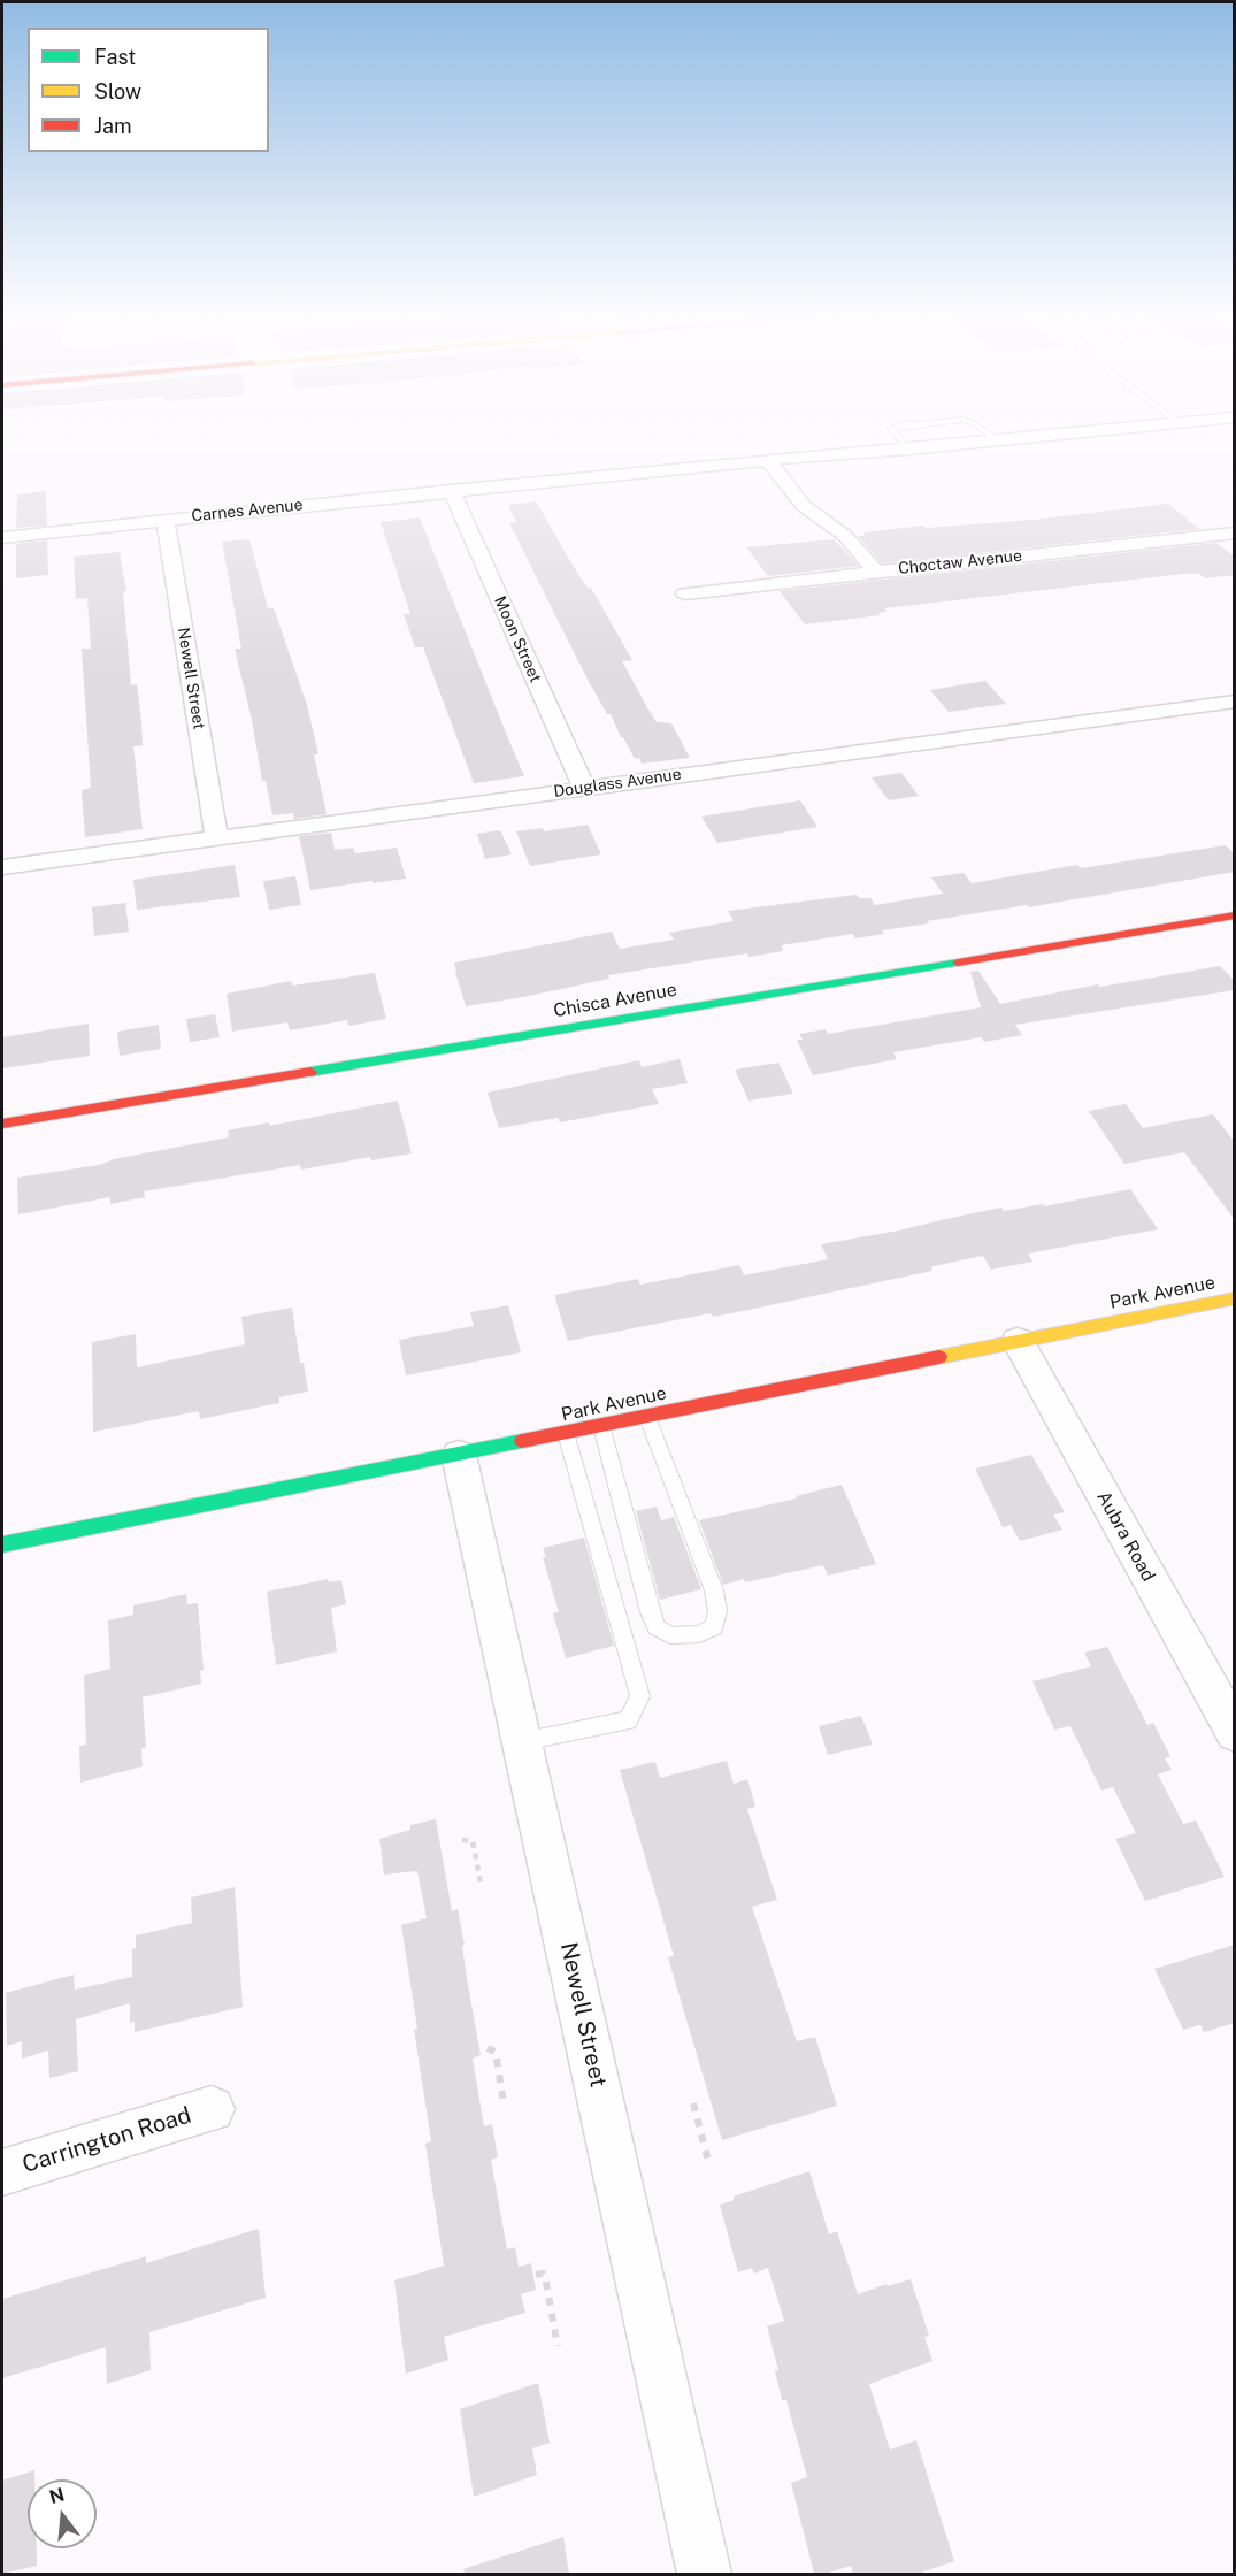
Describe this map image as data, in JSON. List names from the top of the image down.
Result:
{
  "streets": {
    "street": [
      "Carnes Avenue",
      "Choctaw Avenue",
      "Moon Street",
      "Newell Street",
      "Douglass Avenue",
      "Chisca Avenue",
      "Park Avenue",
      "Aubra Road",
      "Carrington Road"
    ]
  },
  "crossings": [
    ["Carnes Avenue", "Moon Street"],
    ["Carnes Avenue", "Newell Street"],
    ["Moon Street", "Douglass Avenue"],
    ["Newell Street", "Douglass Avenue"],
    ["Newell Street", "Park Avenue"],
    ["Park Avenue", "Aubra Road"]
  ],
  "legend": ["Fast", "Slow", "Jam"],
  "north": "top"
}
